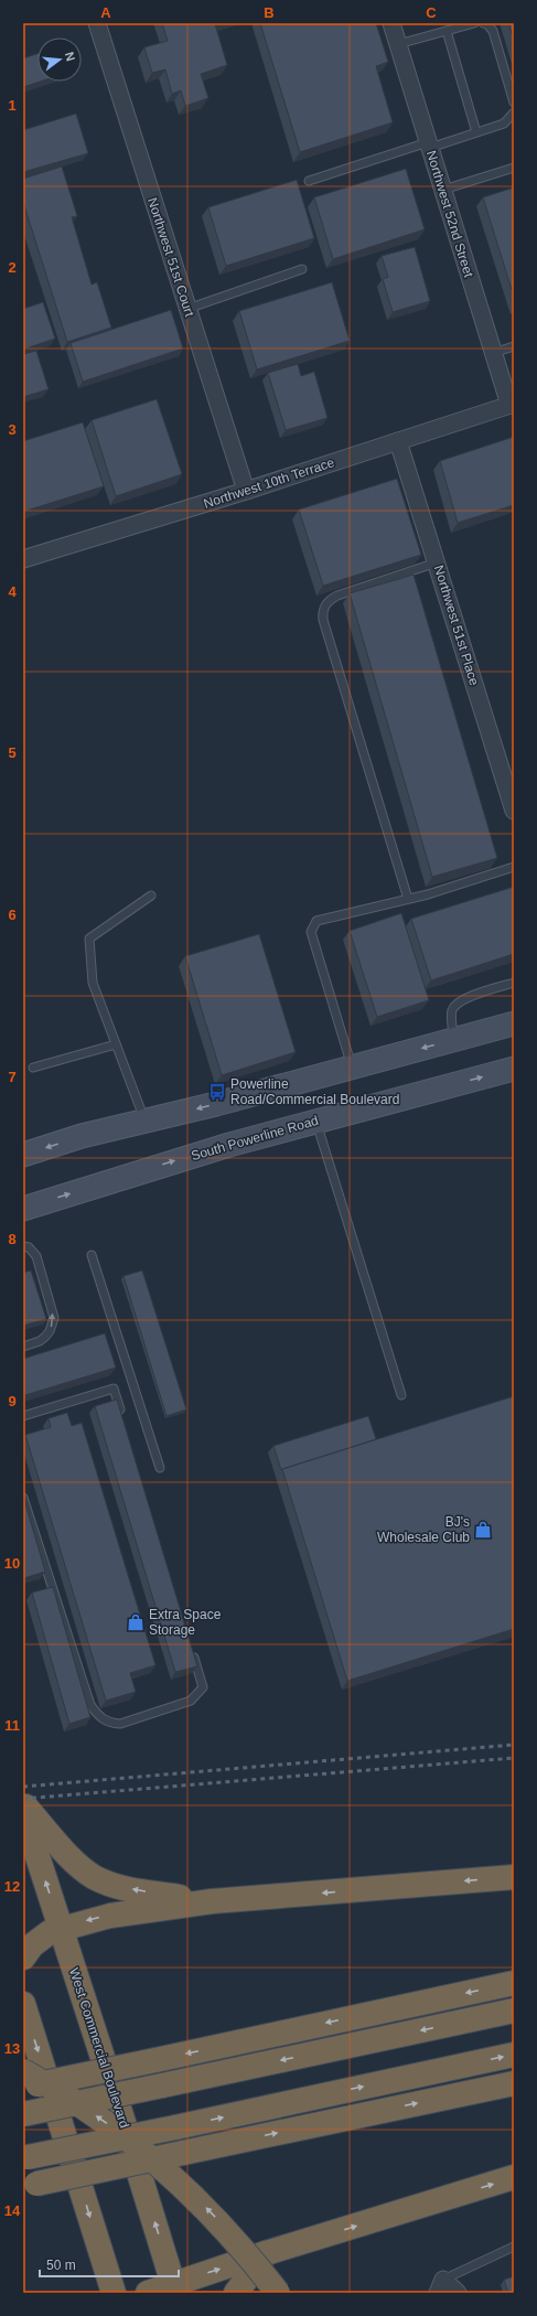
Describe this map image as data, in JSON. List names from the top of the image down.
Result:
{
  "streets": {
    "highway": ["West Commercial Boulevard"],
    "main road": ["South Powerline Road"],
    "street": [
      "Northwest 52nd Street",
      "Northwest 51st Court",
      "Northwest 10th Terrace",
      "Northwest 51st Place"
    ]
  },
  "crossings": [
    ["Northwest 52nd Street", "Northwest 10th Terrace"],
    ["Northwest 51st Court", "Northwest 10th Terrace"],
    ["Northwest 10th Terrace", "Northwest 51st Place"]
  ],
  "places": {
    "bus stop": ["Powerline Road/Commercial Boulevard"],
    "shop": ["BJ's Wholesale Club", "Extra Space Storage"]
  },
  "scale_bar": "50 m",
  "north": "right",
  "grid": {
    "columns": ["A", "B", "C"],
    "rows": [
      "1",
      "2",
      "3",
      "4",
      "5",
      "6",
      "7",
      "8",
      "9",
      "10",
      "11",
      "12",
      "13",
      "14"
    ]
  }
}
